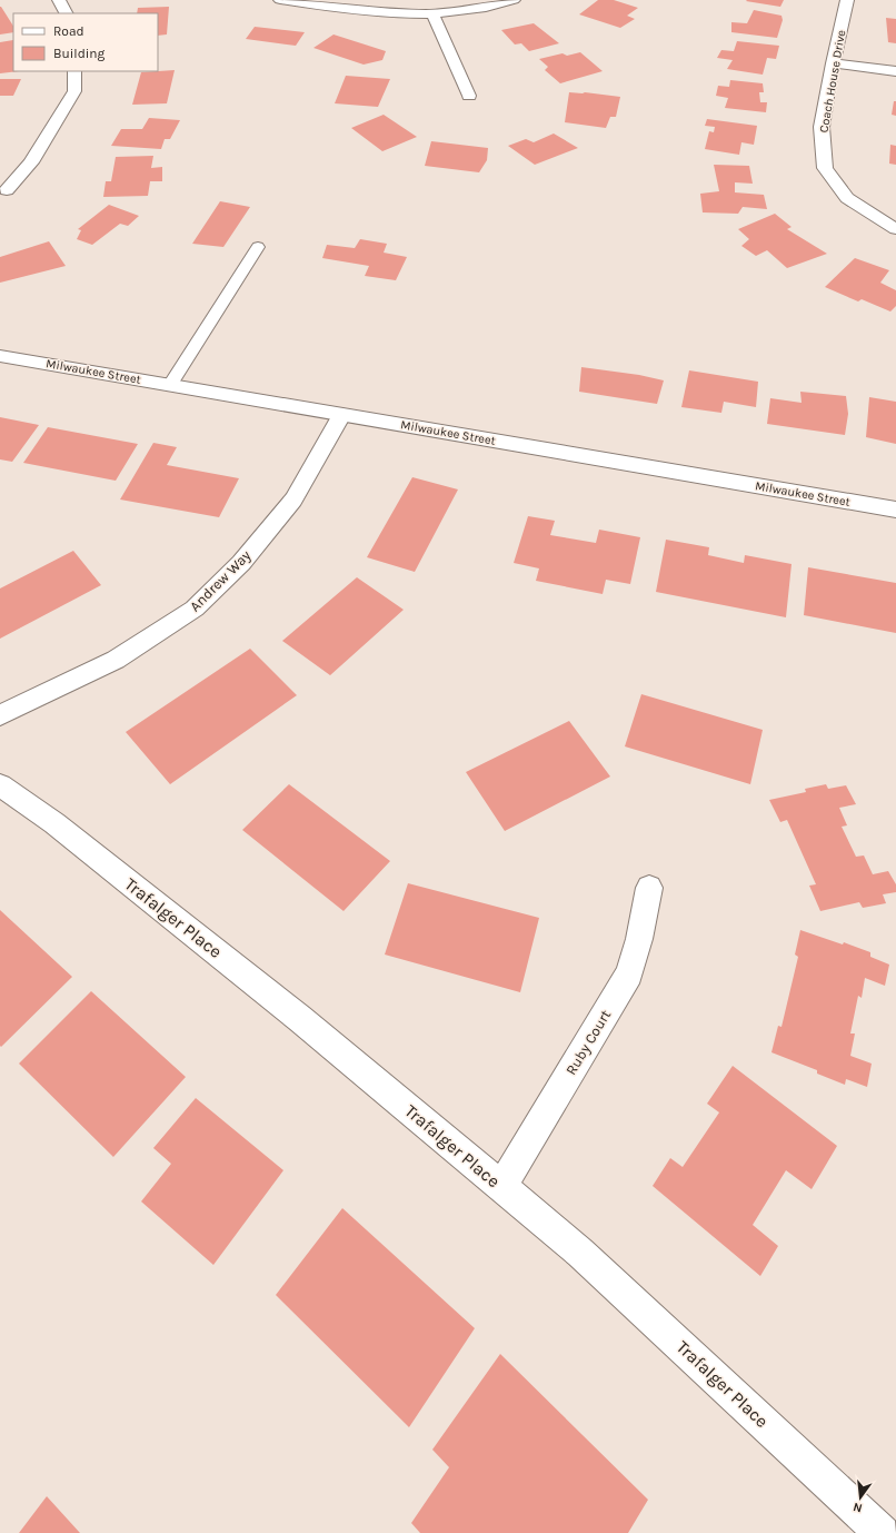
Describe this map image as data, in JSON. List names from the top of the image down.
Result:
{
  "streets": {
    "street": [
      "Coach House Drive",
      "Milwaukee Street",
      "Andrew Way",
      "Trafalger Place",
      "Ruby Court"
    ]
  },
  "crossings": [
    ["Milwaukee Street", "Andrew Way"],
    ["Trafalger Place", "Ruby Court"]
  ],
  "legend": ["Road", "Building"],
  "north": "bottom"
}
